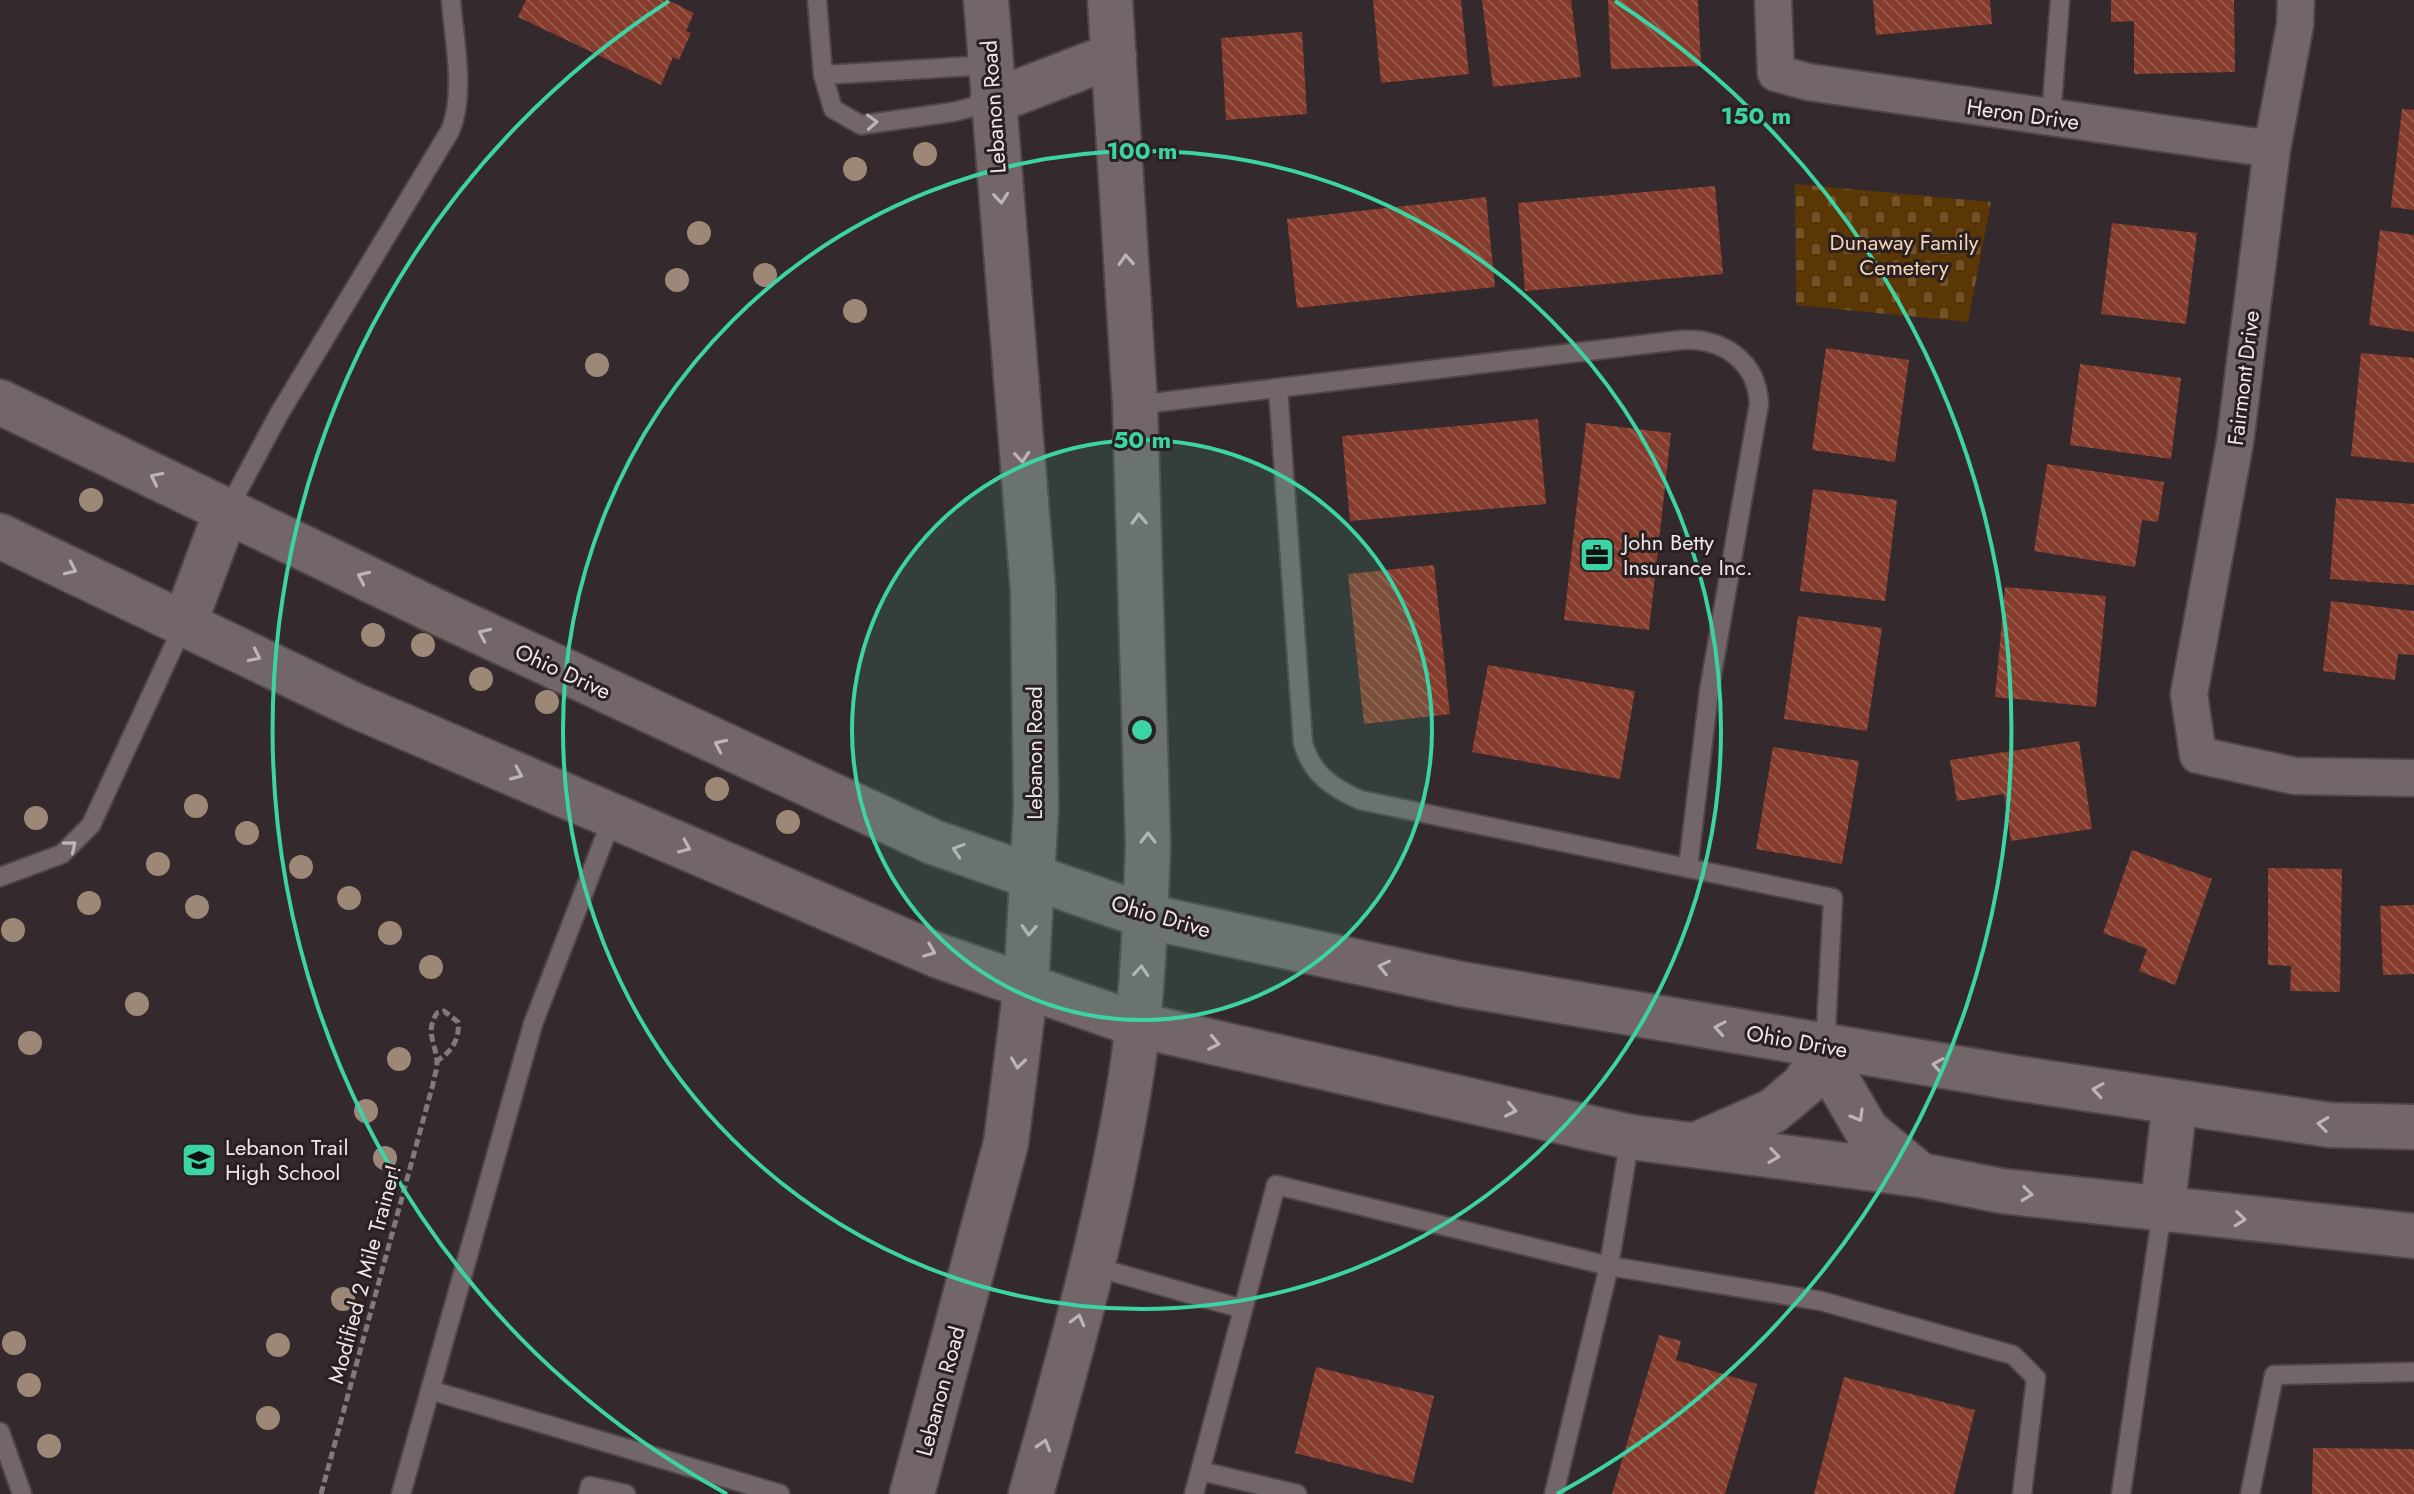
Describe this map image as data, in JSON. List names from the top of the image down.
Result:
{
  "streets": {
    "main road": ["Lebanon Road", "Ohio Drive"],
    "street": ["Heron Drive", "Fairmont Drive"],
    "path": ["Modified 2 Mile Trainer!"]
  },
  "crossings": [
    ["Lebanon Road", "Ohio Drive"],
    ["Heron Drive", "Fairmont Drive"]
  ],
  "parks": ["Dunaway Family Cemetery"],
  "places": {
    "office": ["John Betty Insurance Inc."],
    "school or university": ["Lebanon Trail High School"]
  },
  "rings": ["150 m", "100 m", "50 m"]
}
